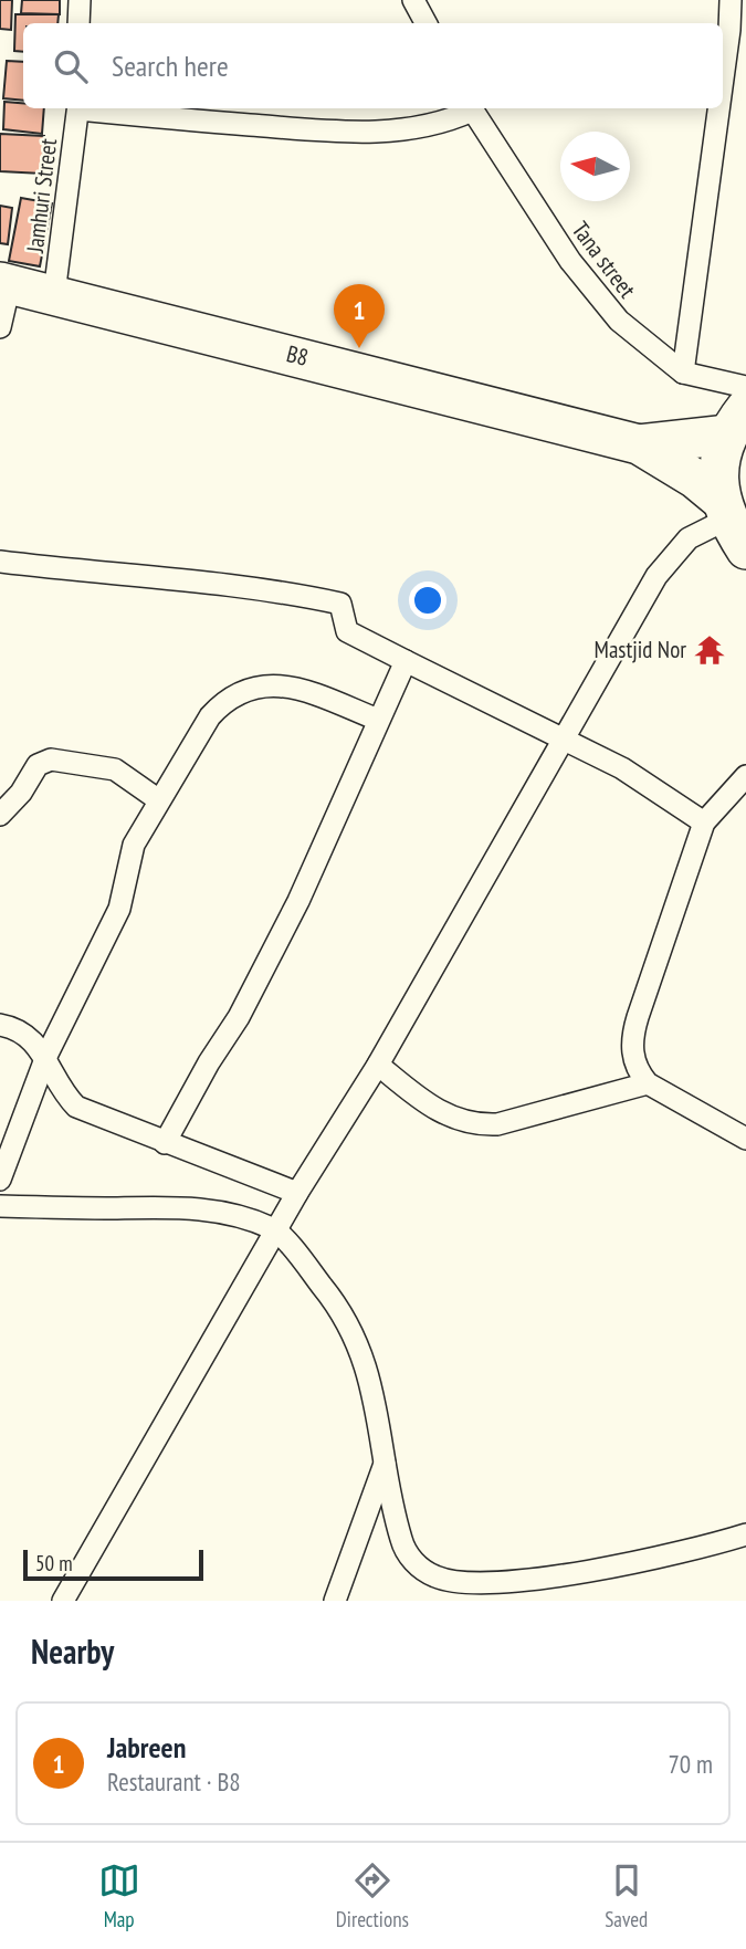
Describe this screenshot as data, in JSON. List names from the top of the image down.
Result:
{
  "streets": {
    "highway": ["B8"],
    "street": ["Jamhuri Street", "Tana street"]
  },
  "crossings": [
    ["Jamhuri Street", "B8"]
  ],
  "places": {
    "temple": ["Mastjid Nor"]
  },
  "scale_bar": "50 m",
  "north": "left",
  "page": {
    "search": "Search here",
    "pins": "1",
    "scale": "50 m",
    "heading": "Nearby",
    "list": [
      {
        "mark": "1",
        "name": "Jabreen",
        "note": "Restaurant · B8",
        "value": "70 m"
      }
    ],
    "nav": ["Map", "Directions", "Saved"]
  }
}
